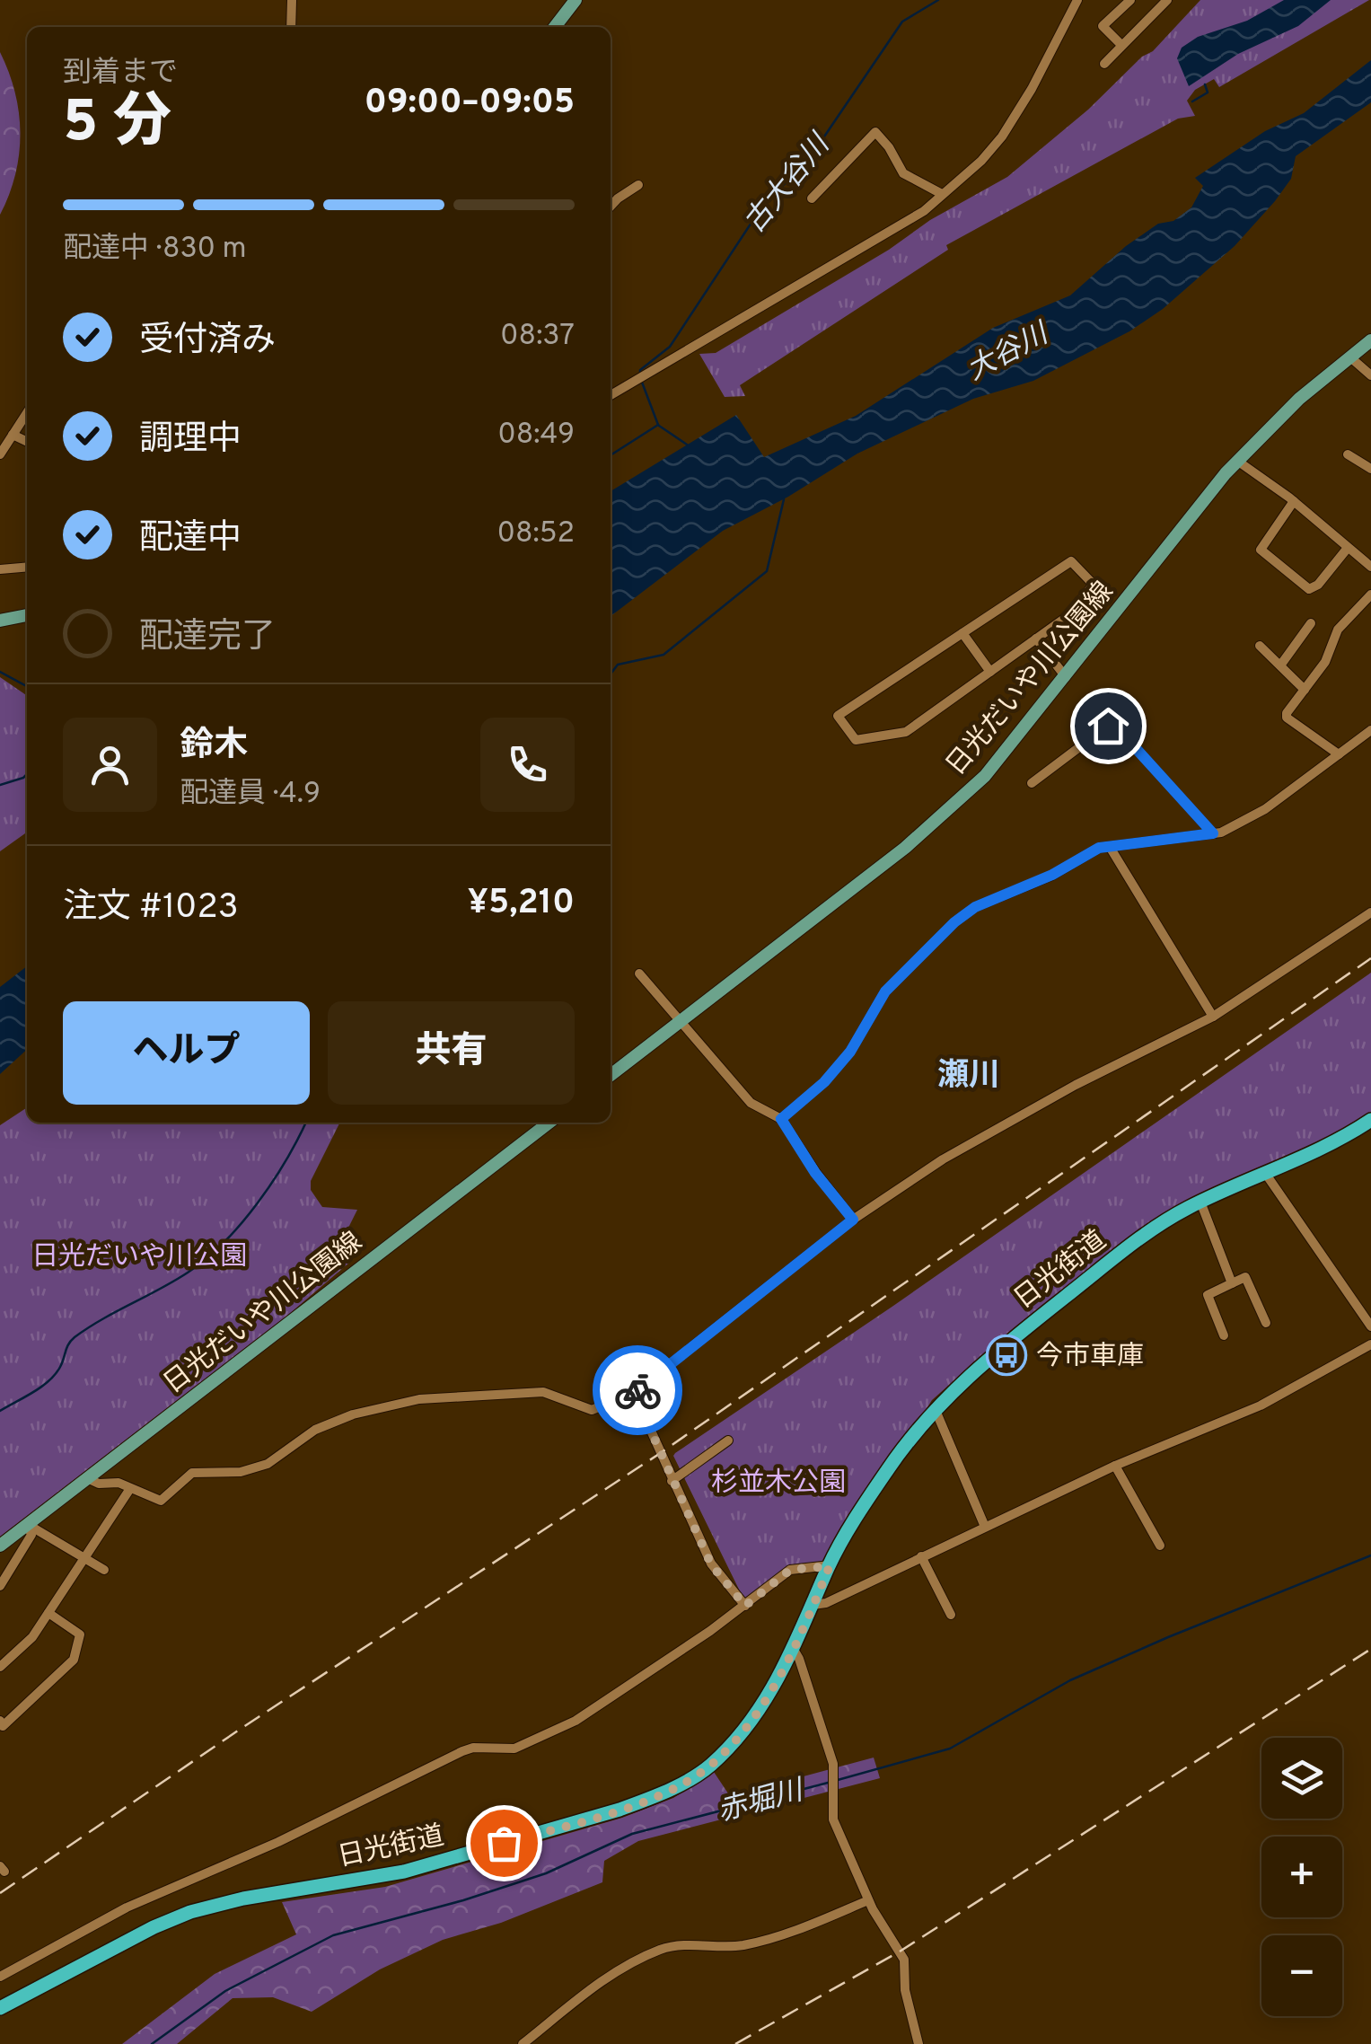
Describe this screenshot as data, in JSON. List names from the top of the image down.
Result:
{
  "streets": {
    "highway": ["日光街道"],
    "main road": ["日光だいや川公園線"]
  },
  "districts": ["瀬川"],
  "water": ["古大谷川", "大谷川", "赤堀川"],
  "parks": ["日光だいや川公園", "杉並木公園"],
  "places": {
    "bus stop": ["今市車庫"]
  },
  "page": {
    "heading": ["5 分", "到着まで", "09:00–09:05"],
    "panel": [
      "鈴木",
      "配達員 · 4.9",
      "注文 #1023",
      "¥5,210"
    ],
    "bar": "配達中 · 830 m",
    "list": [
      ["受付済み", "08:37"],
      ["調理中", "08:49"],
      ["配達中", "08:52"],
      "配達完了"
    ],
    "buttons": ["ヘルプ", "共有"],
    "map_buttons": ["+", "−"]
  }
}
